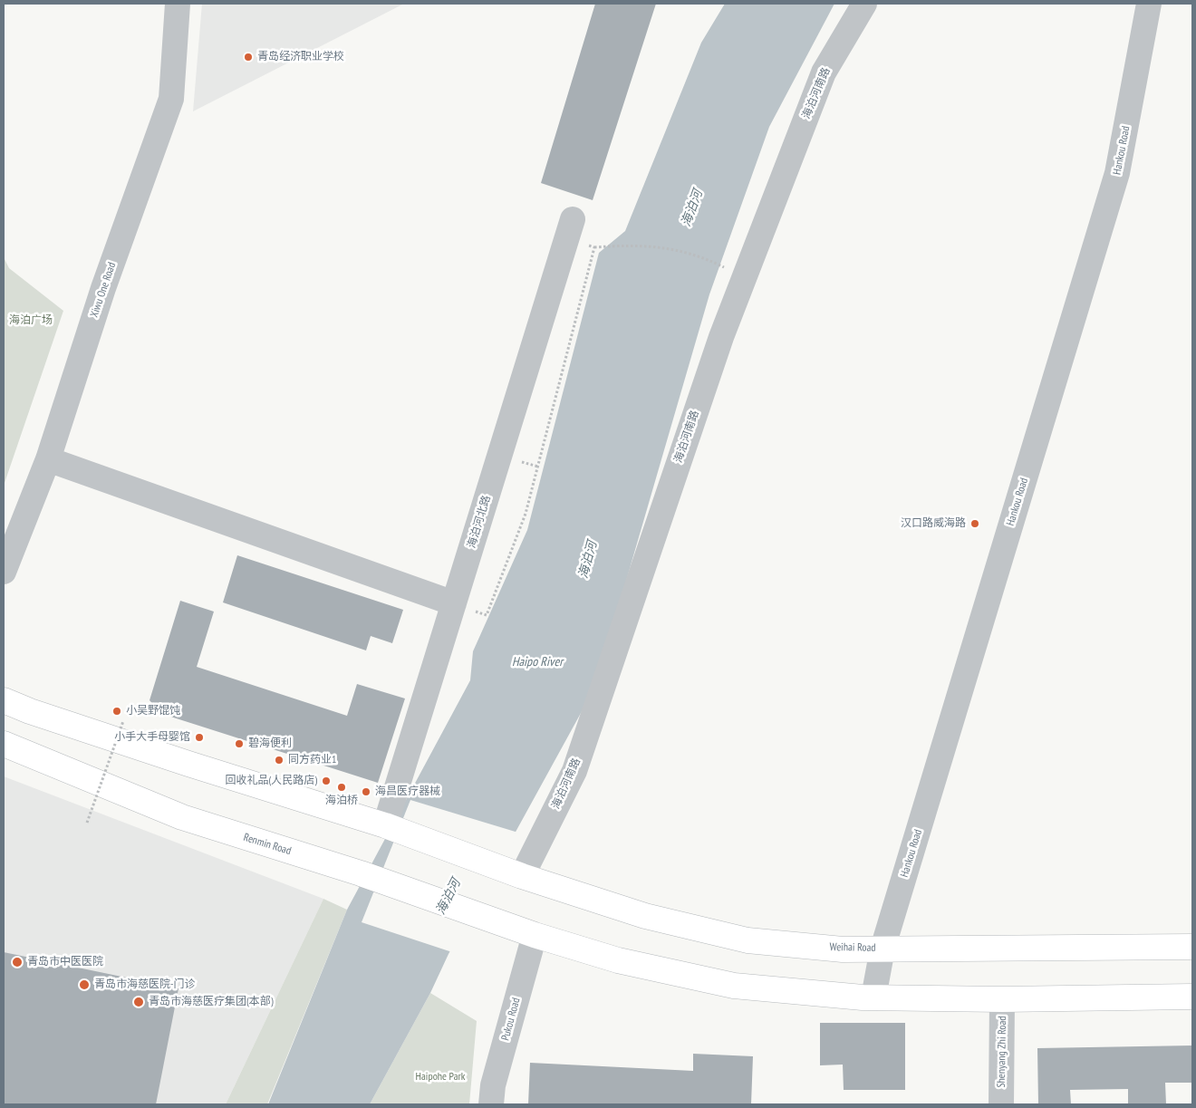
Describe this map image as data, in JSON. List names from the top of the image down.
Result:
{
  "streets": {
    "main road": ["Renmin Road", "Weihai Road"],
    "street": [
      "海泊河南路",
      "Hankou Road",
      "Xiwu One Road",
      "海泊河北路",
      "Pukou Road",
      "Shenyang Zhi Road"
    ]
  },
  "crossings": [
    ["海泊河南路", "Weihai Road"],
    ["Hankou Road", "Weihai Road"],
    ["Renmin Road", "Pukou Road"]
  ],
  "water": ["海泊河", "Haipo River"],
  "parks": ["海泊广场", "Haipohe Park"],
  "places": [
    "青岛经济职业学校",
    "汉口路威海路",
    "小吴野馄饨",
    "小手大手母婴馆",
    "碧海便利",
    "同方药业1",
    "回收礼品(人民路店)",
    "海泊桥",
    "海昌医疗器械",
    "青岛市中医医院",
    "青岛市海慈医院-门诊",
    "青岛市海慈医疗集团(本部)"
  ]
}
